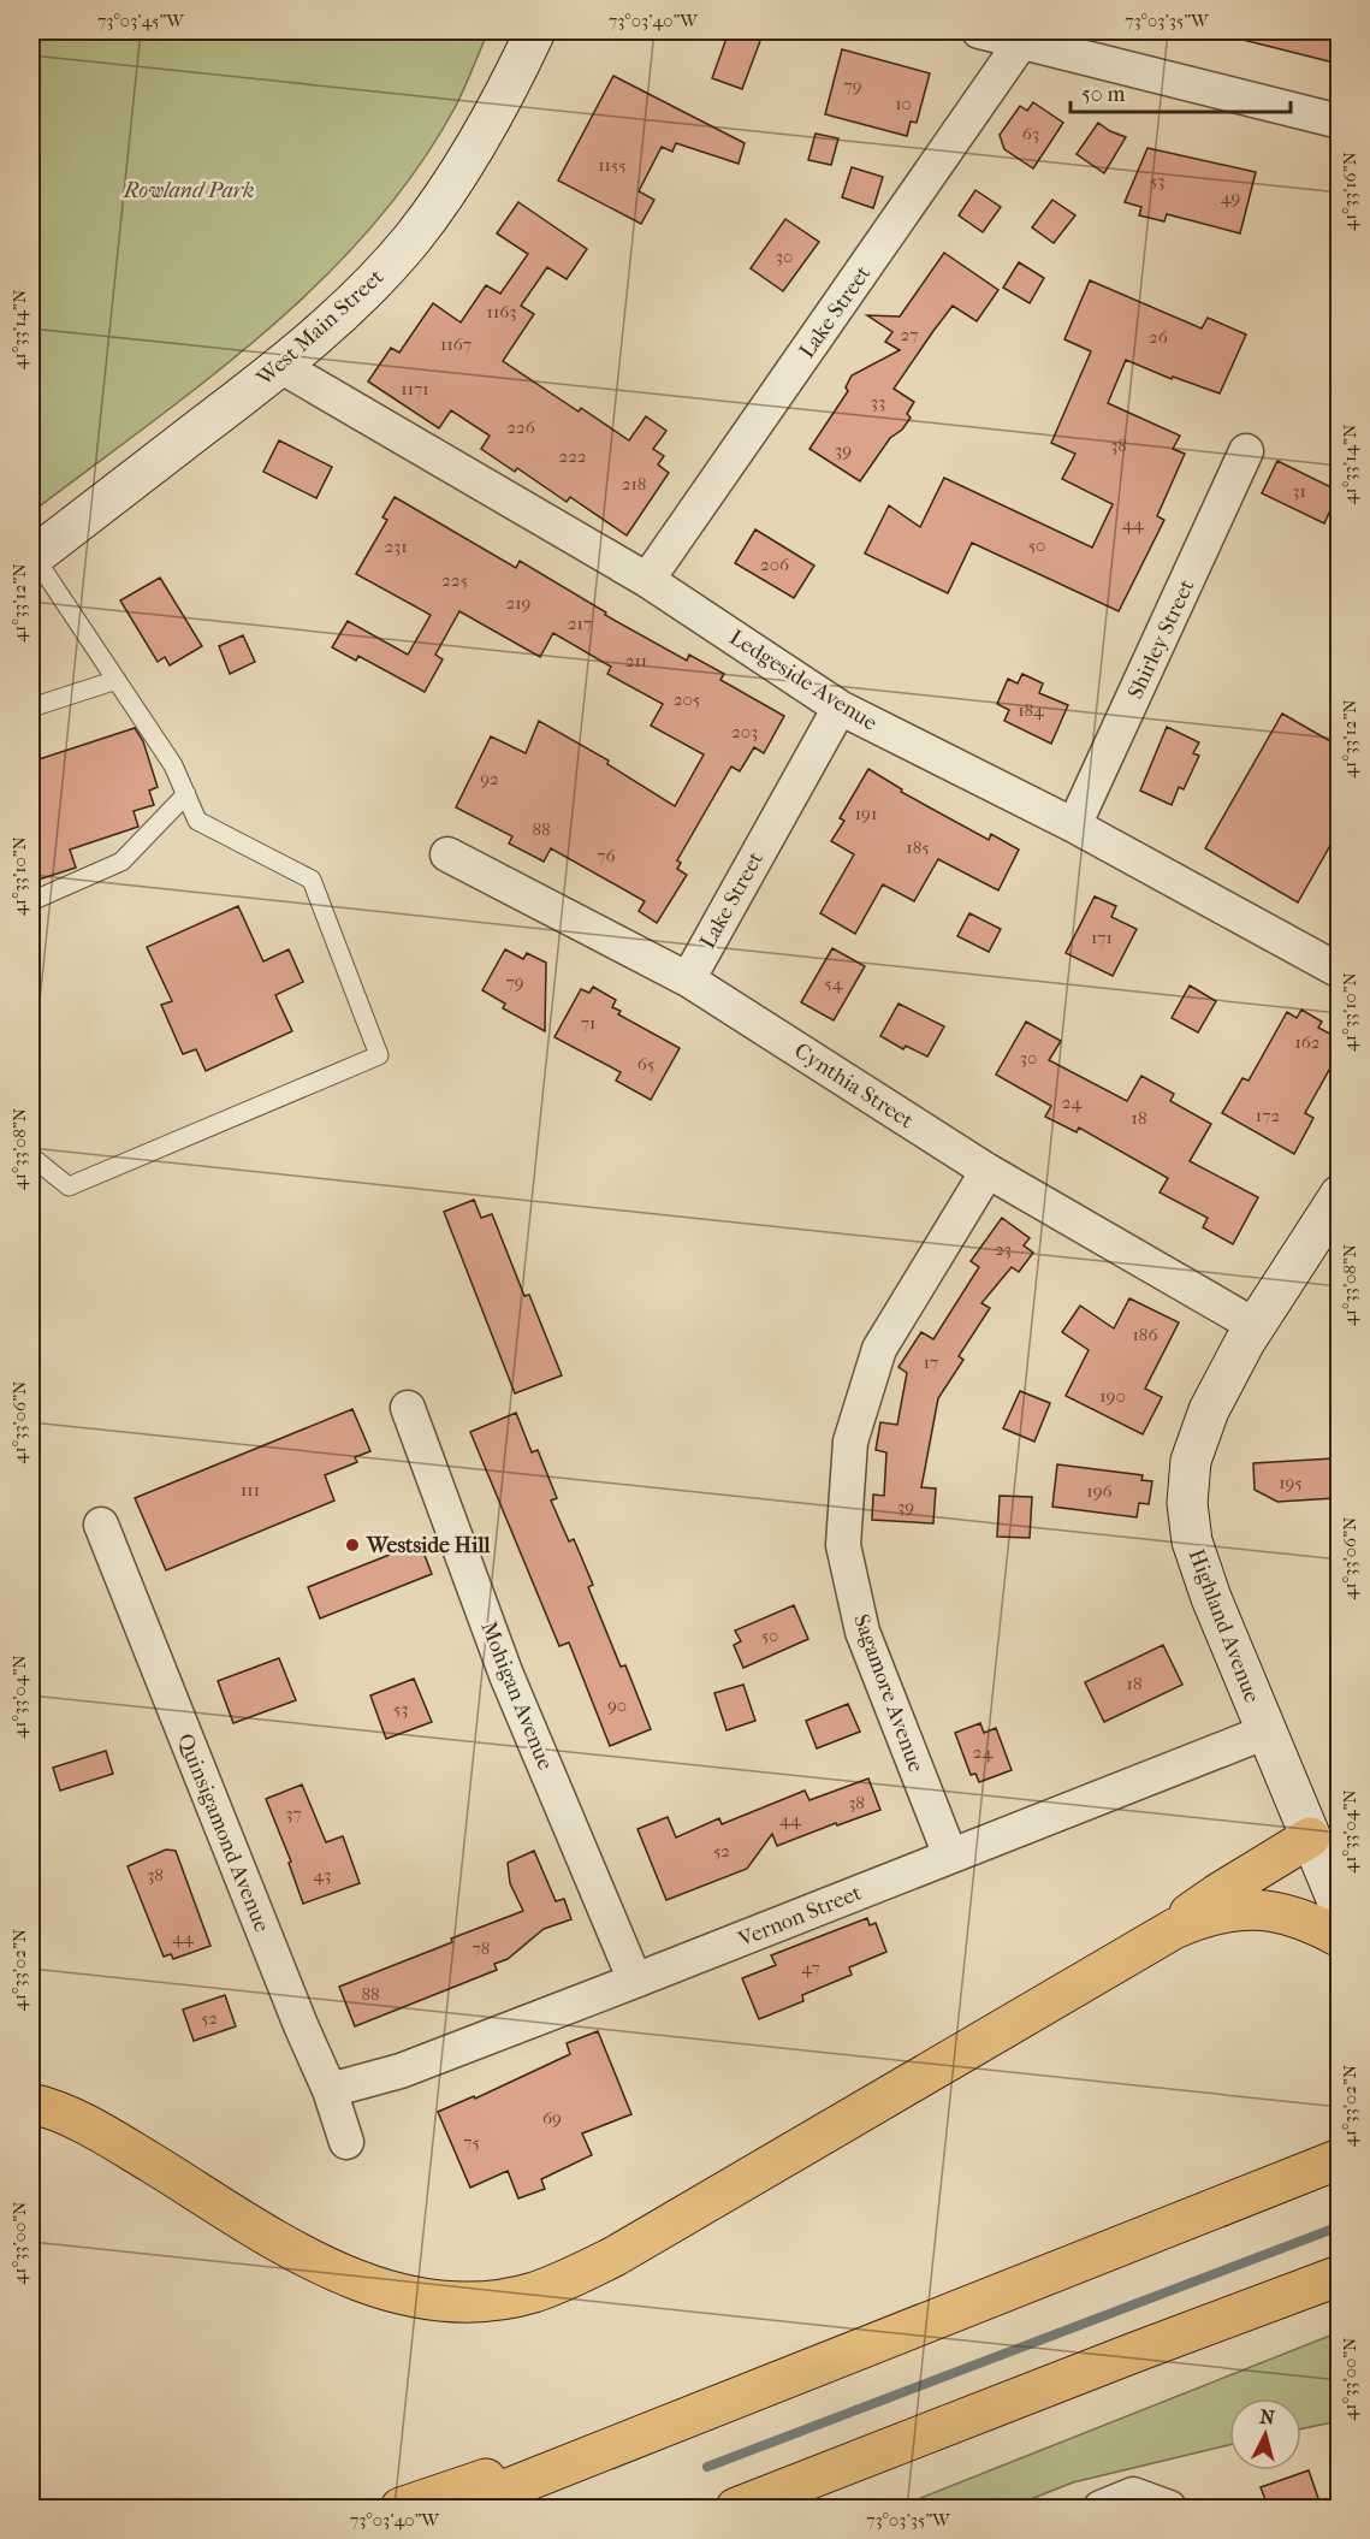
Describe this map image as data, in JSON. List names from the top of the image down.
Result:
{
  "streets": {
    "main road": ["West Main Street", "Highland Avenue"],
    "street": [
      "Lake Street",
      "Shirley Street",
      "Ledgeside Avenue",
      "Cynthia Street",
      "Sagamore Avenue",
      "Mohigan Avenue",
      "Quinsigamond Avenue",
      "Vernon Street"
    ]
  },
  "crossings": [
    ["Lake Street", "Ledgeside Avenue"],
    ["Lake Street", "Cynthia Street"],
    ["West Main Street", "Ledgeside Avenue"],
    ["Shirley Street", "Ledgeside Avenue"],
    ["Cynthia Street", "Highland Avenue"],
    ["Cynthia Street", "Sagamore Avenue"],
    ["Highland Avenue", "Vernon Street"],
    ["Sagamore Avenue", "Vernon Street"],
    ["Mohigan Avenue", "Vernon Street"],
    ["Quinsigamond Avenue", "Vernon Street"]
  ],
  "parks": ["Rowland Park"],
  "places": ["Westside Hill"],
  "house_numbers": [
    "79",
    "10",
    "63",
    "1155",
    "53",
    "49",
    "30",
    "1163",
    "27",
    "26",
    "1167",
    "1171",
    "33",
    "226",
    "38",
    "39",
    "222",
    "218",
    "31",
    "44",
    "50",
    "231",
    "206",
    "225",
    "219",
    "217",
    "211",
    "205",
    "184",
    "203",
    "92",
    "191",
    "88",
    "185",
    "76",
    "171",
    "79",
    "54",
    "71",
    "162",
    "30",
    "65",
    "24",
    "172",
    "18",
    "23",
    "186",
    "17",
    "190",
    "195",
    "111",
    "196",
    "39",
    "50",
    "18",
    "90",
    "53",
    "24",
    "38",
    "37",
    "44",
    "52",
    "38",
    "43",
    "44",
    "78",
    "47",
    "88",
    "52",
    "69",
    "75"
  ],
  "scale_bar": "50 m",
  "north": "top",
  "coordinates": [
    "73°03'45\"W",
    "73°03'40\"W",
    "73°03'35\"W",
    "41°33'16\"N",
    "41°33'14\"N",
    "41°33'12\"N",
    "41°33'10\"N",
    "41°33'08\"N",
    "41°33'06\"N",
    "41°33'04\"N",
    "41°33'02\"N",
    "41°33'00\"N"
  ]
}
